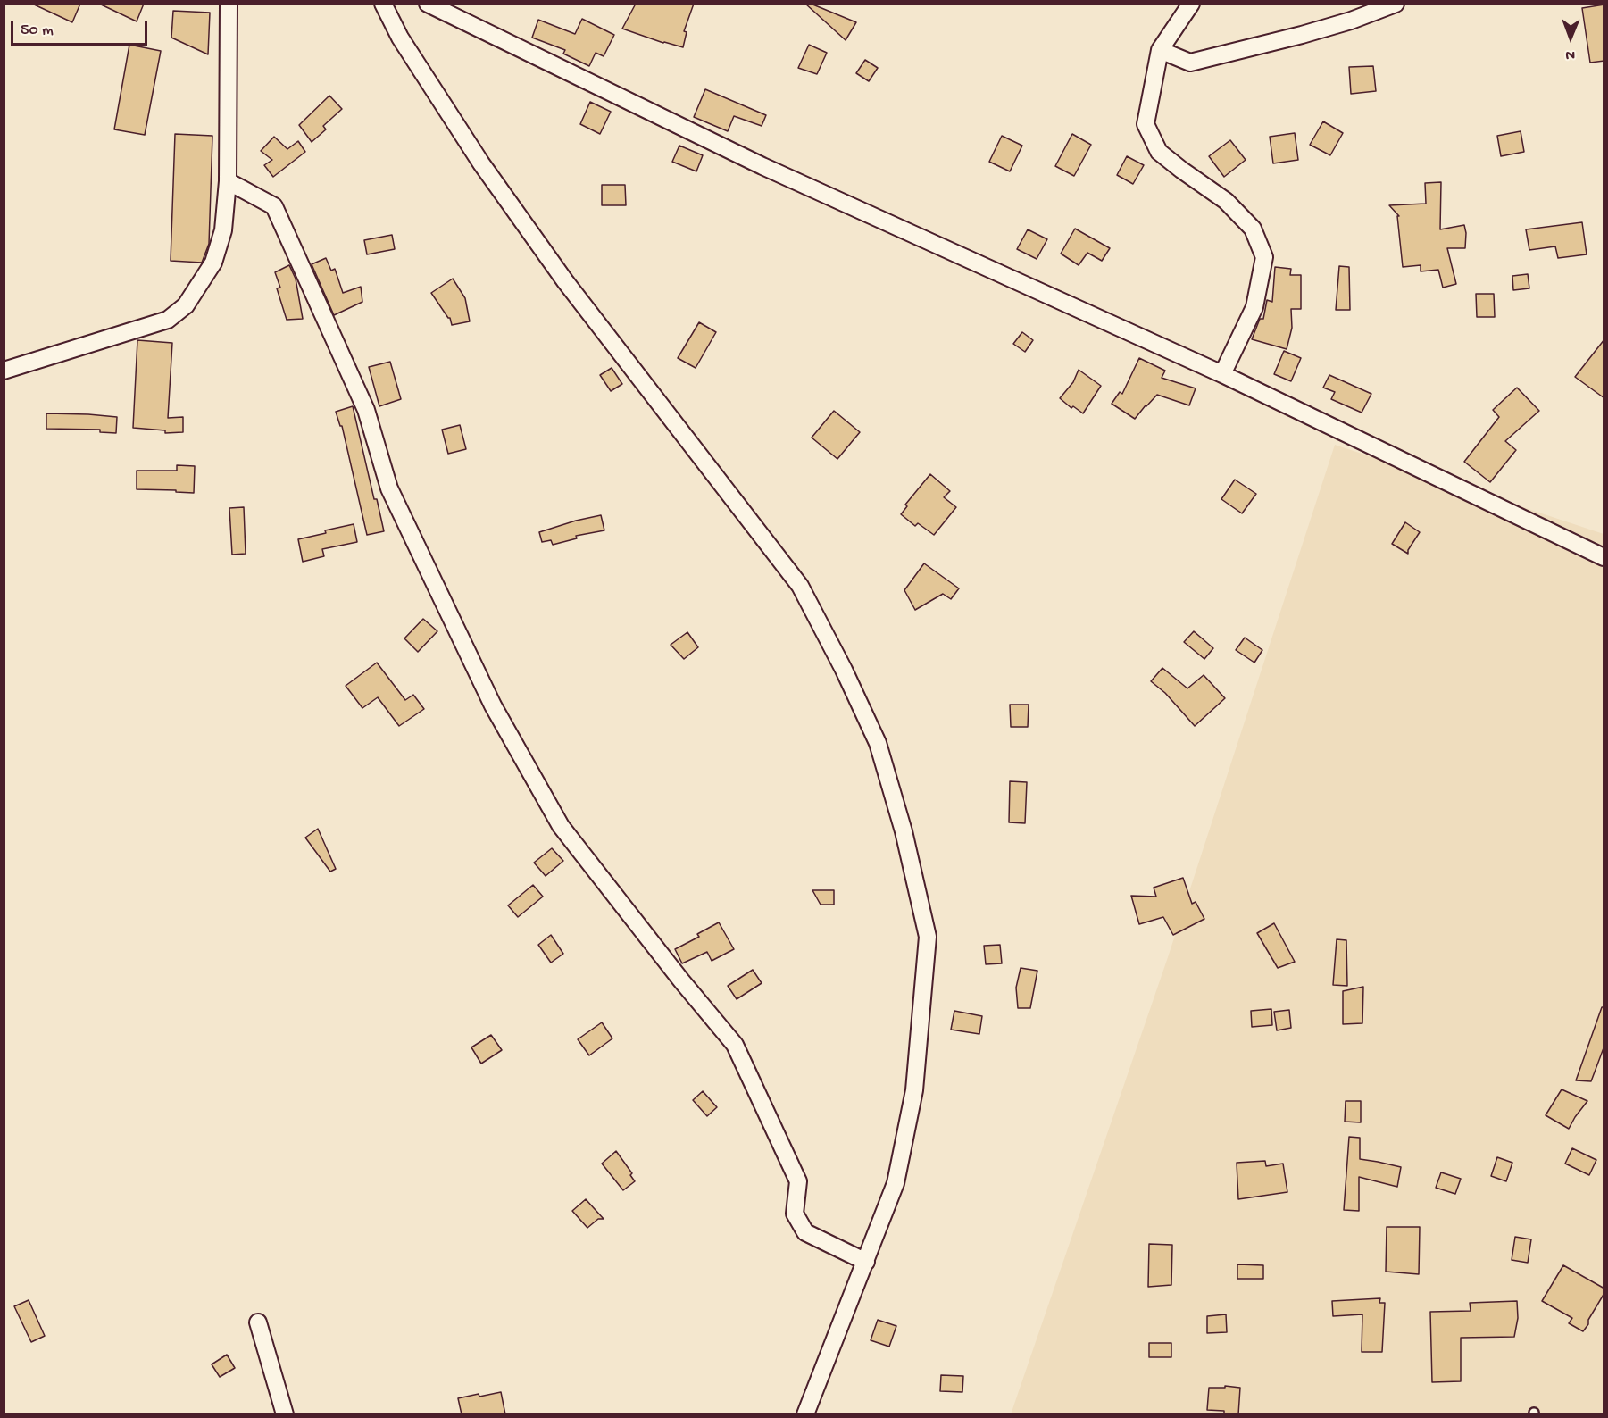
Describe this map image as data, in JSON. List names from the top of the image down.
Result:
{
  "scale_bar": "50 m",
  "north": "bottom"
}
